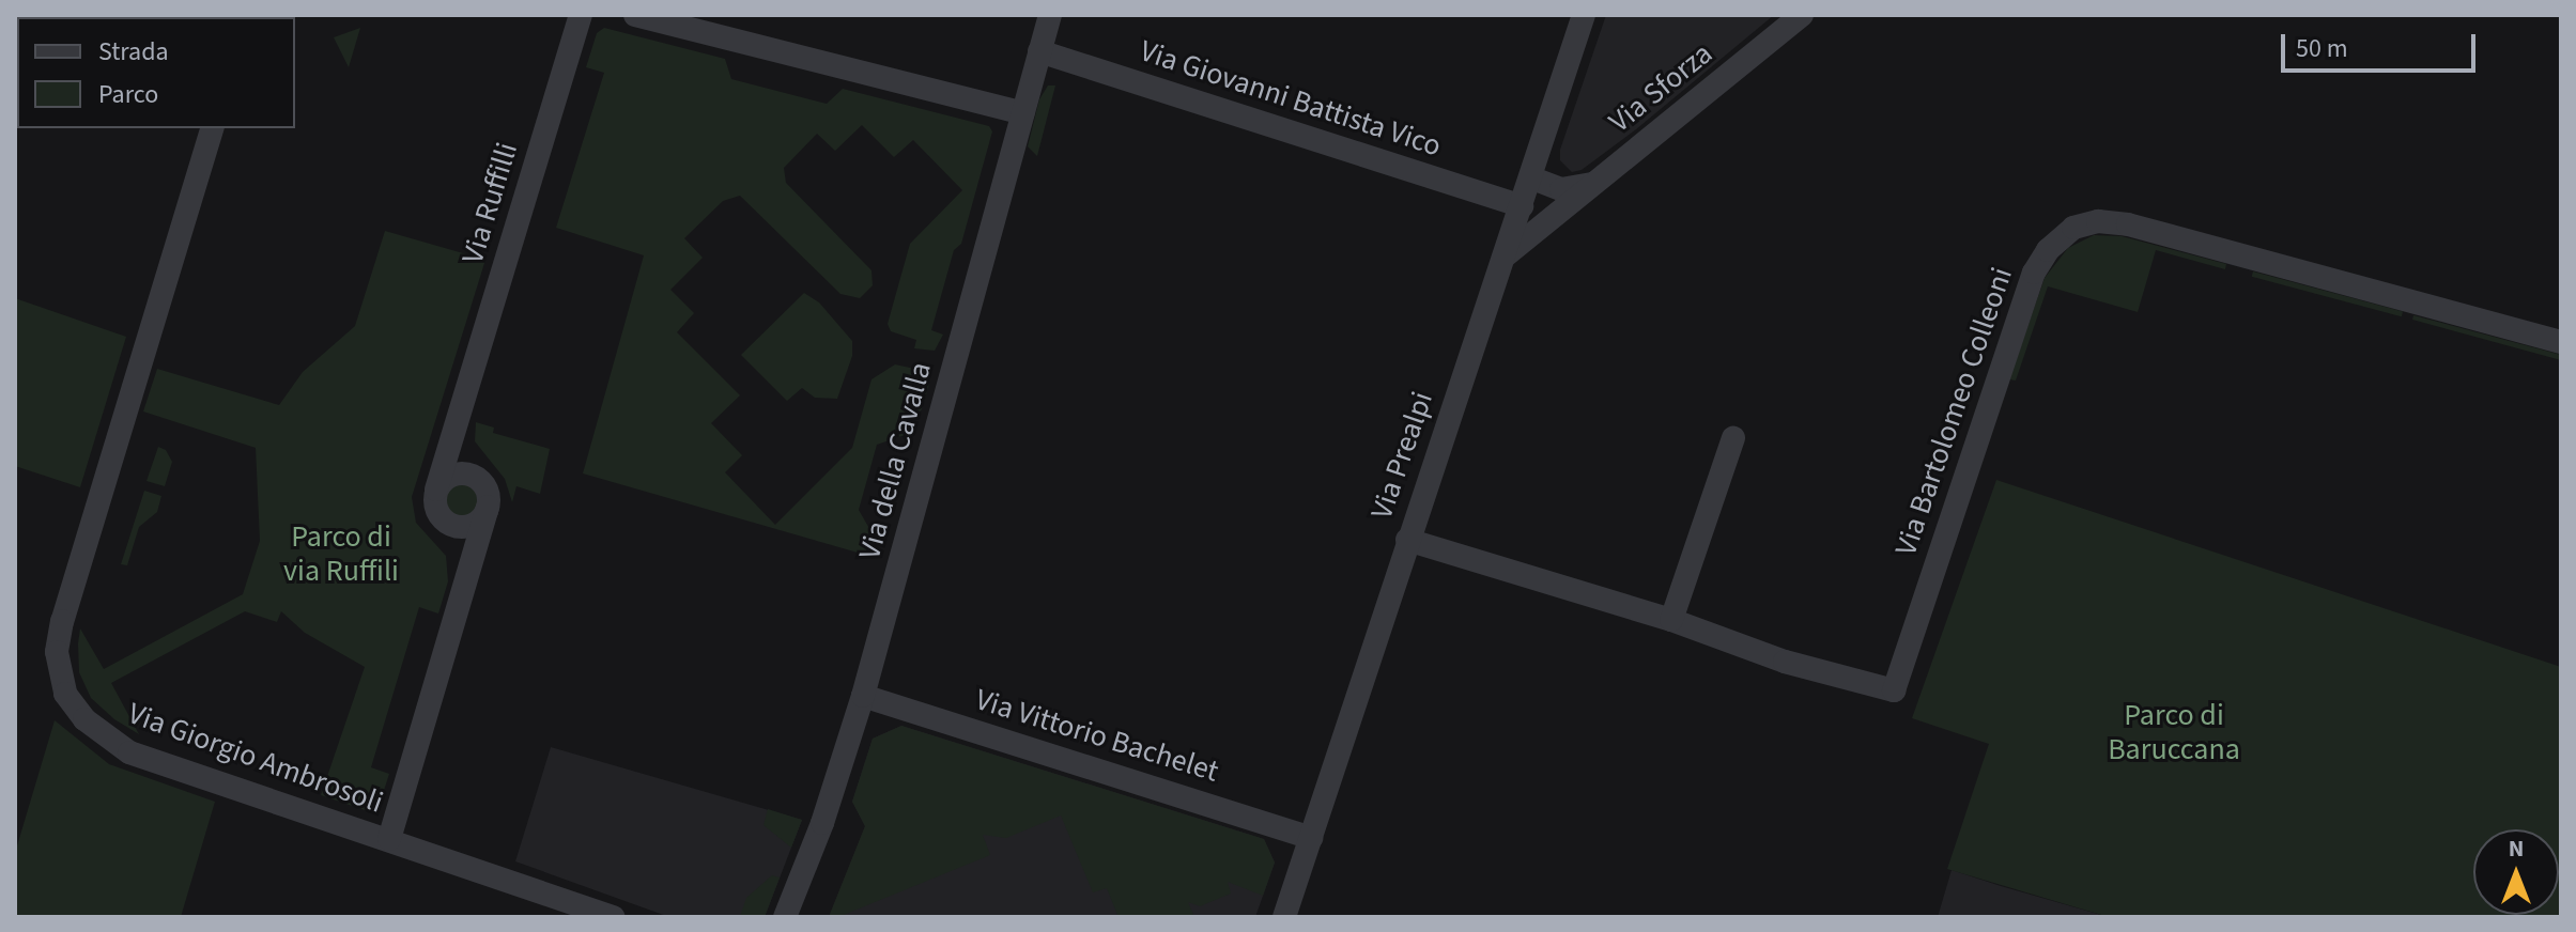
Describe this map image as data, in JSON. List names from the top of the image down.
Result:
{
  "streets": {
    "street": [
      "Via Sforza",
      "Via Giovanni Battista Vico",
      "Via Ruffilli",
      "Via Bartolomeo Colleoni",
      "Via Prealpi",
      "Via della Cavalla",
      "Via Vittorio Bachelet",
      "Via Giorgio Ambrosoli"
    ]
  },
  "crossings": [
    ["Via Sforza", "Via Prealpi"],
    ["Via Giovanni Battista Vico", "Via Prealpi"],
    ["Via Giovanni Battista Vico", "Via della Cavalla"],
    ["Via Bartolomeo Colleoni", "Via Prealpi"],
    ["Via Prealpi", "Via Vittorio Bachelet"],
    ["Via della Cavalla", "Via Vittorio Bachelet"]
  ],
  "parks": ["Parco di via Ruffili", "Parco di Baruccana"],
  "legend": ["Strada", "Parco"],
  "scale_bar": "50 m",
  "north": "top"
}
